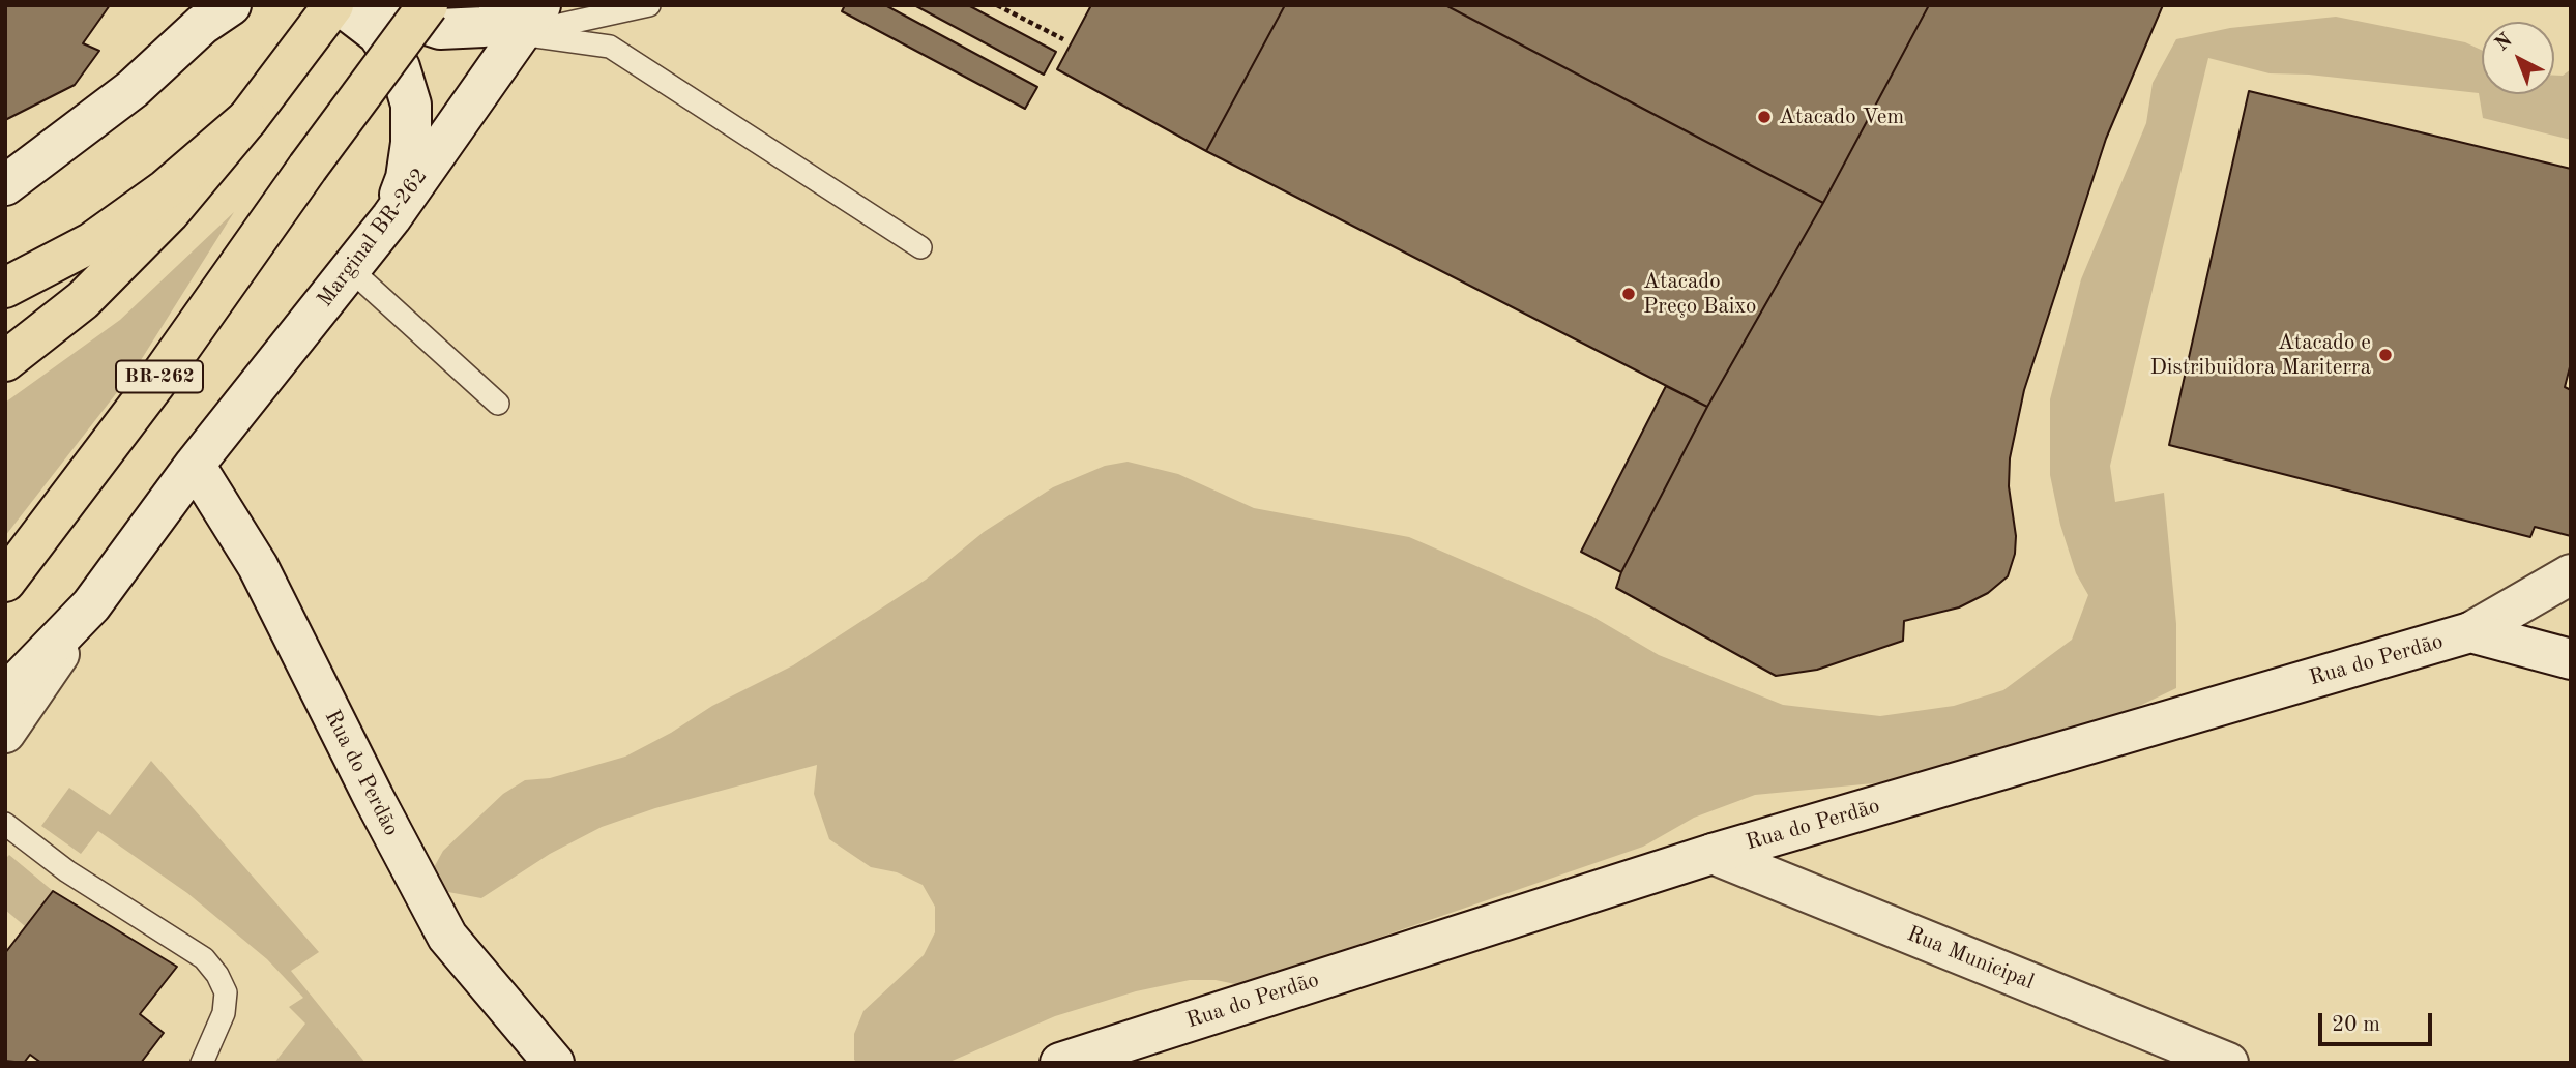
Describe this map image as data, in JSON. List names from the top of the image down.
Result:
{
  "streets": {
    "main road": ["BR-262"],
    "street": ["Marginal BR-262", "Rua do Perdão", "Rua Municipal"]
  },
  "crossings": [
    ["Marginal BR-262", "Rua do Perdão"],
    ["Rua do Perdão", "Rua Municipal"]
  ],
  "places": ["Atacado Vem", "Atacado Preço Baixo", "Atacado e Distribuidora Mariterra"],
  "scale_bar": "20 m",
  "north": "top left"
}
